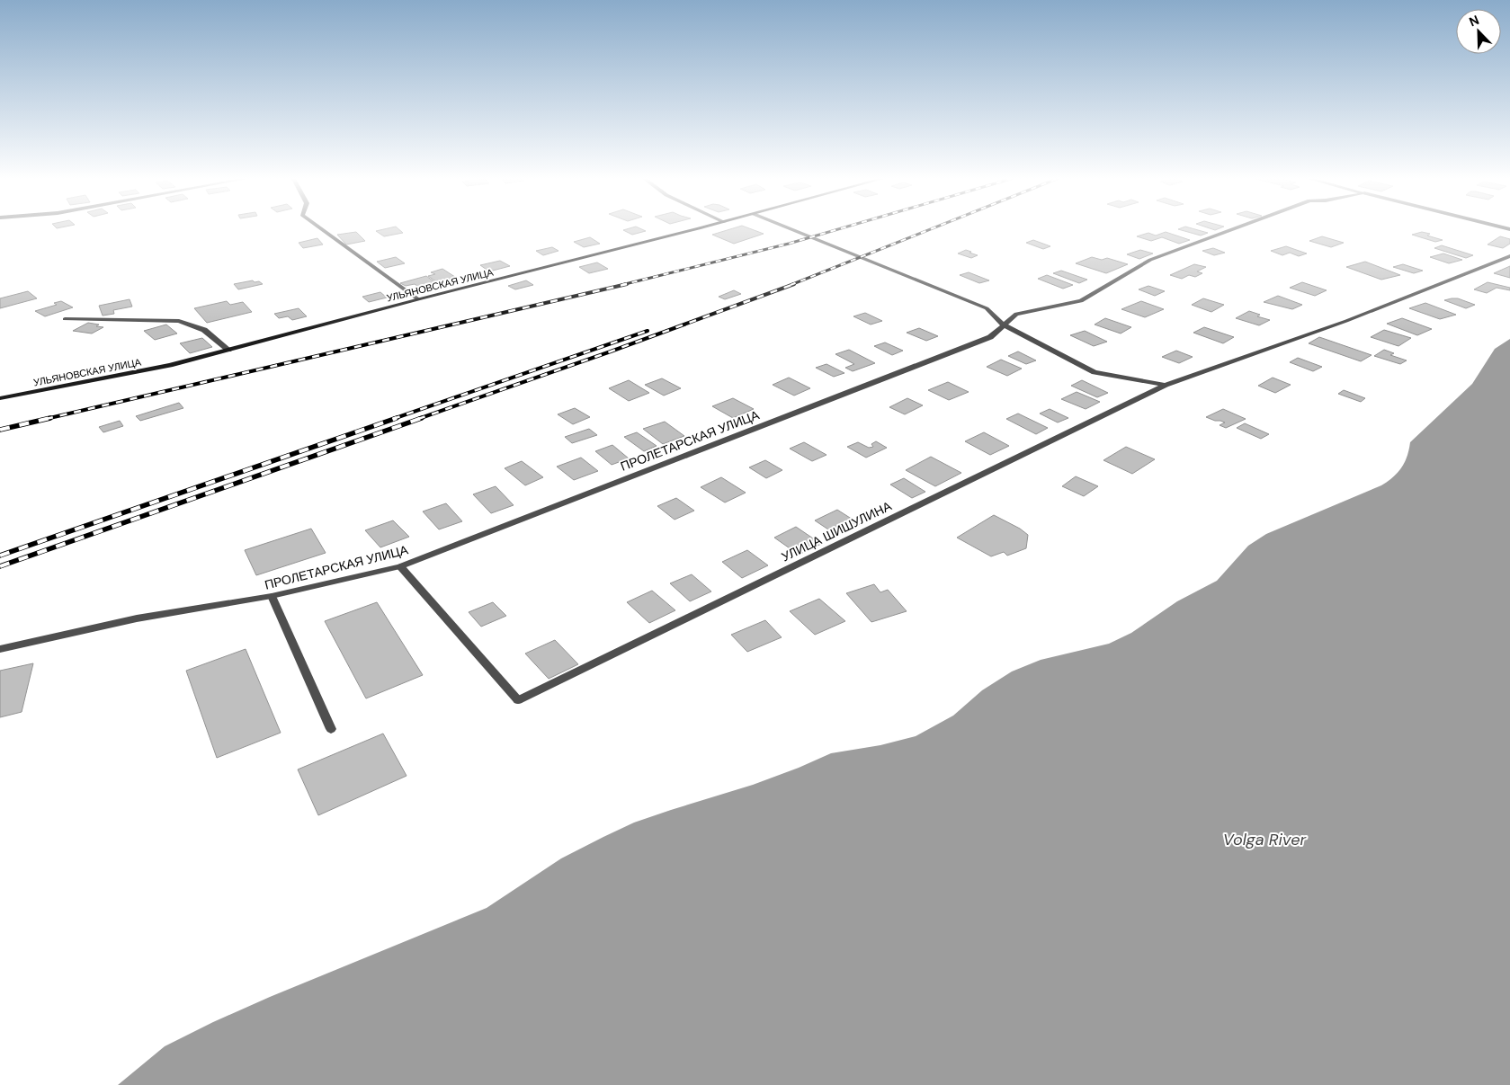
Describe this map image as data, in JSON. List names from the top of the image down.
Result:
{
  "streets": {
    "main road": ["УЛЬЯНОВСКАЯ УЛИЦА"],
    "street": ["ПРОЛЕТАРСКАЯ УЛИЦА", "УЛИЦА ШИШУЛИНА"]
  },
  "crossings": [
    ["ПРОЛЕТАРСКАЯ УЛИЦА", "УЛИЦА ШИШУЛИНА"]
  ],
  "water": ["Volga River"],
  "north": "top left"
}
